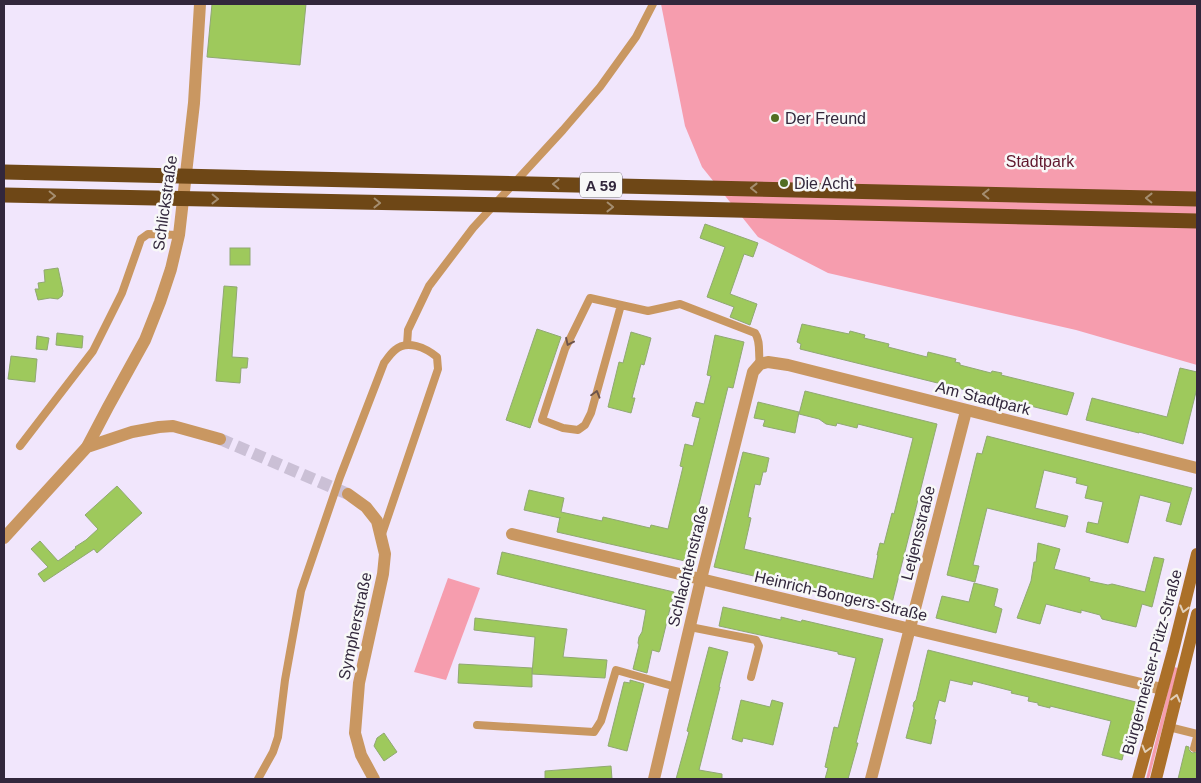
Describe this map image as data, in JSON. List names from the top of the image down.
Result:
{
  "streets": {
    "highway": ["A 59"],
    "main road": ["Bürgermeister-Pütz-Straße"],
    "street": [
      "Schlickstraße",
      "Am Stadtpark",
      "Letjensstraße",
      "Schlachtenstraße",
      "Heinrich-Bongers-Straße",
      "Sympherstraße"
    ]
  },
  "crossings": [
    ["Am Stadtpark", "Letjensstraße"],
    ["Am Stadtpark", "Schlachtenstraße"],
    ["Letjensstraße", "Heinrich-Bongers-Straße"],
    ["Schlachtenstraße", "Heinrich-Bongers-Straße"],
    ["Heinrich-Bongers-Straße", "Bürgermeister-Pütz-Straße"]
  ],
  "parks": ["Stadtpark"],
  "places": ["Der Freund", "Die Acht"]
}
